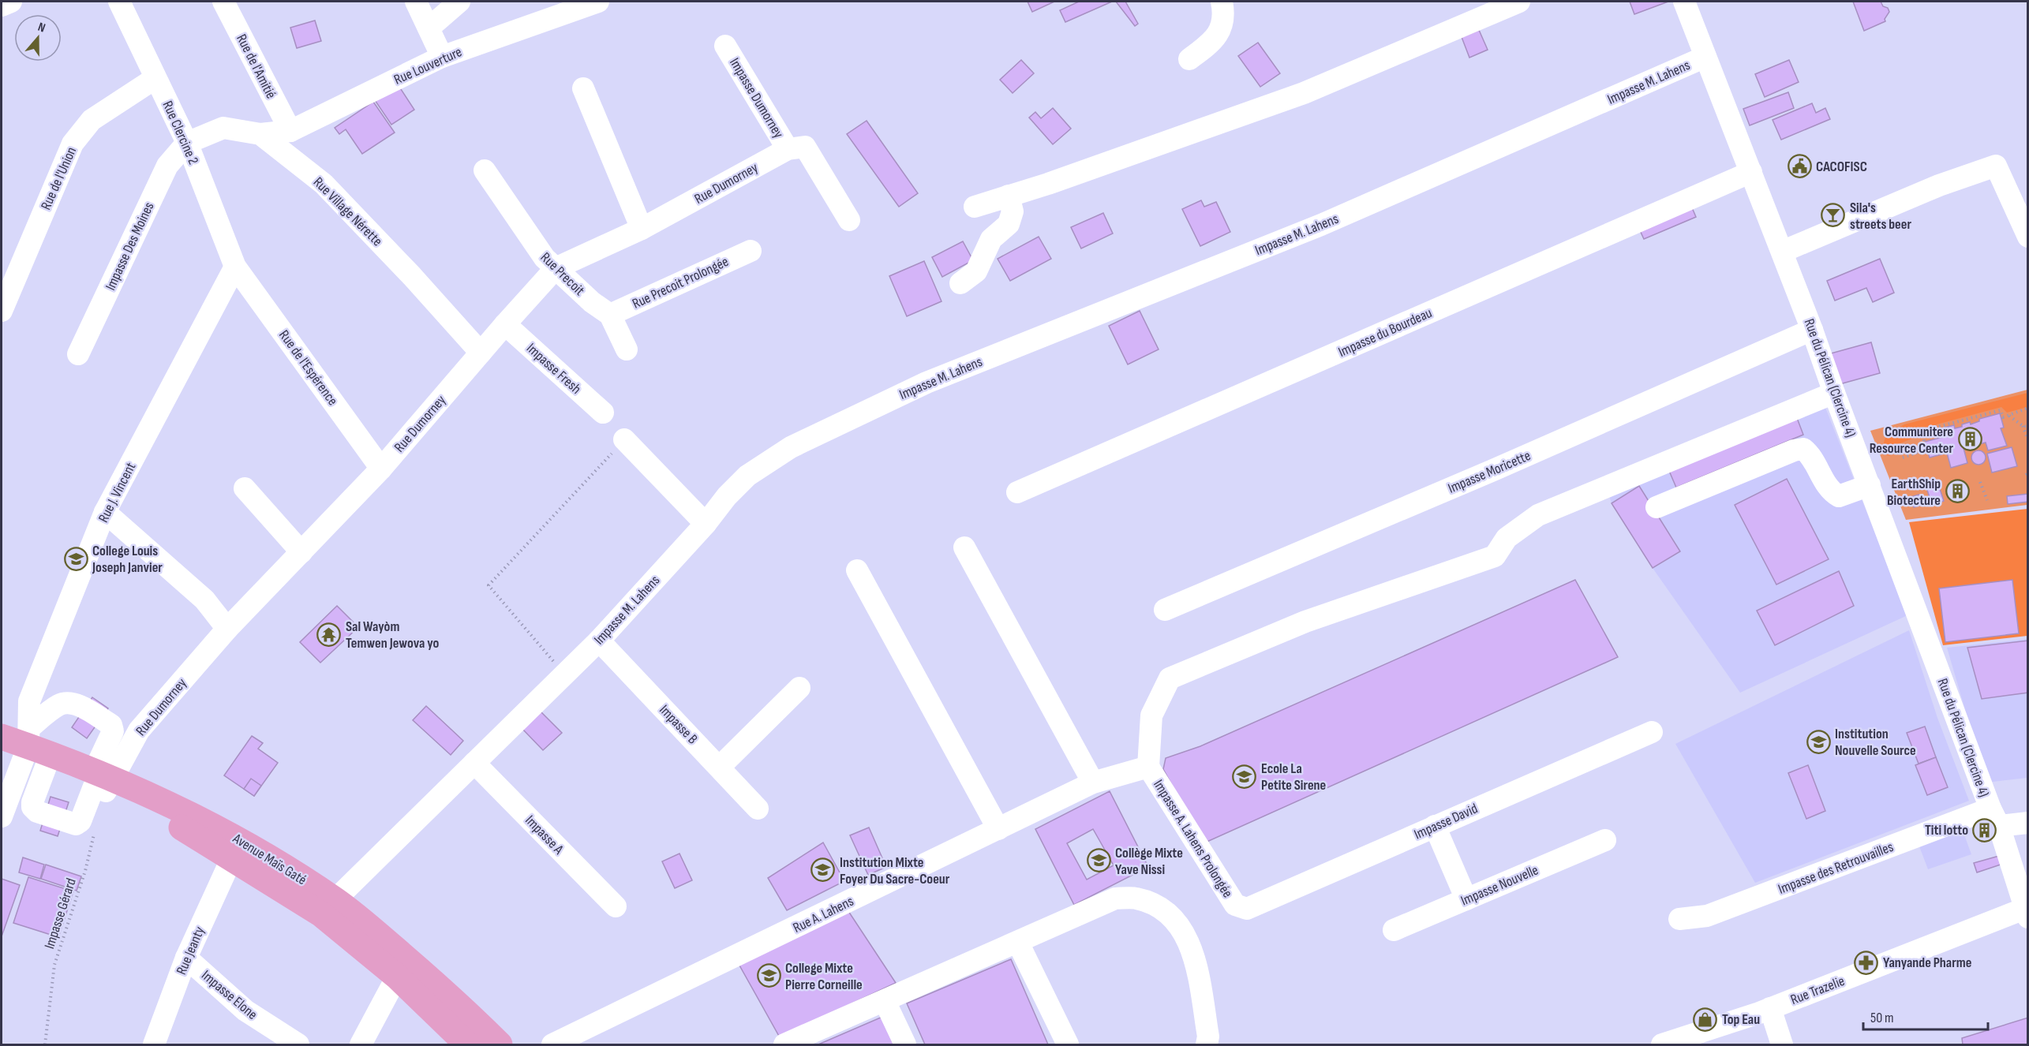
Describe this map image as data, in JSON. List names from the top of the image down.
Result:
{
  "streets": {
    "main road": ["Avenue Maïs Gaté"],
    "street": [
      "Rue Louverture",
      "Rue de l'Amitié",
      "Impasse M. Lahens",
      "Impasse Dumorney",
      "Rue Clercine 2",
      "Rue de l'Union",
      "Rue Dumorney",
      "Rue Village Nérette",
      "Impasse Des Moines",
      "Rue Precoit",
      "Rue Precoit Prolongée",
      "Impasse du Bourdeau",
      "Rue de l'Espérence",
      "Impasse Fresh",
      "Rue du Pélican (Clercine 4)",
      "Impasse Moricette",
      "Rue J. Vincent",
      "Impasse B",
      "Impasse David",
      "Impasse A",
      "Impasse A. Lahens Prolongée",
      "Impasse des Retrouvailles",
      "Impasse Nouvelle",
      "Rue A. Lahens",
      "Rue Jeanty",
      "Rue Trazelie",
      "Impasse Elone"
    ],
    "path": ["Impasse Gérard"]
  },
  "crossings": [
    ["Rue Louverture", "Rue de l'Amitié"],
    ["Rue Louverture", "Rue Village Nérette"],
    ["Impasse M. Lahens", "Rue du Pélican (Clercine 4)"],
    ["Impasse M. Lahens", "Impasse B"],
    ["Impasse M. Lahens", "Impasse A"],
    ["Impasse M. Lahens", "Avenue Maïs Gaté"],
    ["Impasse Dumorney", "Rue Dumorney"],
    ["Rue Clercine 2", "Rue de l'Union"],
    ["Rue Clercine 2", "Rue Village Nérette"],
    ["Rue Clercine 2", "Impasse Des Moines"],
    ["Rue Clercine 2", "Rue de l'Espérence"],
    ["Rue Clercine 2", "Rue J. Vincent"],
    ["Rue Dumorney", "Rue Village Nérette"],
    ["Rue Dumorney", "Rue Precoit"],
    ["Rue Dumorney", "Rue de l'Espérence"],
    ["Rue Dumorney", "Impasse Fresh"],
    ["Rue Dumorney", "Avenue Maïs Gaté"],
    ["Rue Village Nérette", "Impasse Des Moines"],
    ["Rue Precoit", "Rue Precoit Prolongée"],
    ["Impasse du Bourdeau", "Rue du Pélican (Clercine 4)"],
    ["Rue de l'Espérence", "Rue J. Vincent"],
    ["Rue du Pélican (Clercine 4)", "Impasse Moricette"],
    ["Rue du Pélican (Clercine 4)", "Impasse des Retrouvailles"],
    ["Rue du Pélican (Clercine 4)", "Rue Trazelie"],
    ["Rue J. Vincent", "Avenue Maïs Gaté"],
    ["Impasse David", "Impasse A. Lahens Prolongée"],
    ["Impasse A. Lahens Prolongée", "Rue A. Lahens"],
    ["Avenue Maïs Gaté", "Rue Jeanty"],
    ["Rue Jeanty", "Impasse Elone"]
  ],
  "places": {
    "public building": ["CACOFISC"],
    "bar": ["Sila's streets beer"],
    "building": ["Communitere Resource Center", "EarthShip Biotecture", "Titi lotto"],
    "school or university": [
      "College Louis Joseph Janvier",
      "Institution Nouvelle Source",
      "Ecole La Petite Sirene",
      "Collège Mixte Yave Nissi",
      "Institution Mixte Foyer Du Sacre-Coeur",
      "College Mixte Pierre Corneille"
    ],
    "temple": ["Sal Wayòm Temwen Jewova yo"],
    "pharmacy": ["Yanyande Pharme"],
    "shop": ["Top Eau"]
  },
  "scale_bar": "50 m",
  "north": "top"
}
